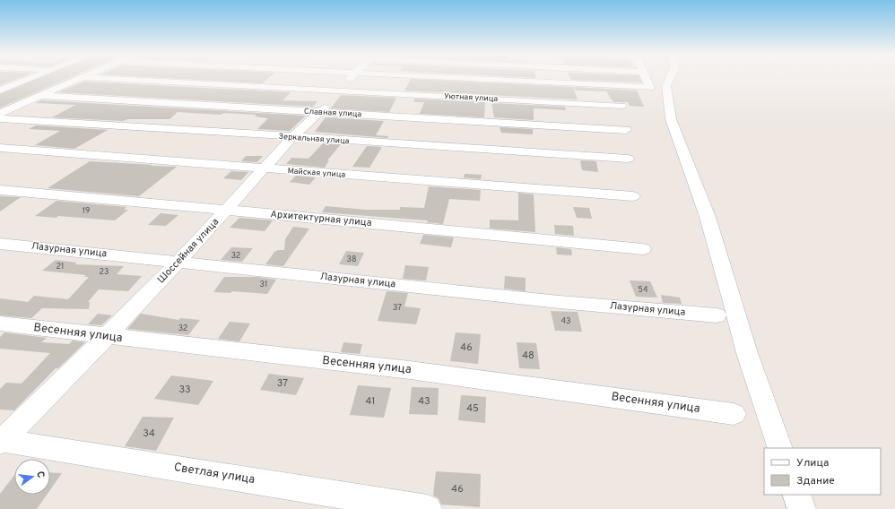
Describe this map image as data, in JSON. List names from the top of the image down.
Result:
{
  "streets": {
    "street": [
      "Уютная улица",
      "Славная улица",
      "Зеркальная улица",
      "Майская улица",
      "Архитектурная улица",
      "Лазурная улица",
      "Шоссейная улица",
      "Весенняя улица",
      "Светлая улица"
    ]
  },
  "crossings": [
    ["Уютная улица", "Шоссейная улица"],
    ["Славная улица", "Шоссейная улица"],
    ["Зеркальная улица", "Шоссейная улица"],
    ["Майская улица", "Шоссейная улица"],
    ["Архитектурная улица", "Шоссейная улица"],
    ["Лазурная улица", "Шоссейная улица"],
    ["Шоссейная улица", "Весенняя улица"],
    ["Шоссейная улица", "Светлая улица"]
  ],
  "house_numbers": [
    "19",
    "32",
    "38",
    "21",
    "23",
    "31",
    "54",
    "37",
    "43",
    "32",
    "46",
    "48",
    "37",
    "33",
    "41",
    "43",
    "45",
    "34",
    "46"
  ],
  "legend": ["Улица", "Здание"],
  "north": "right"
}
